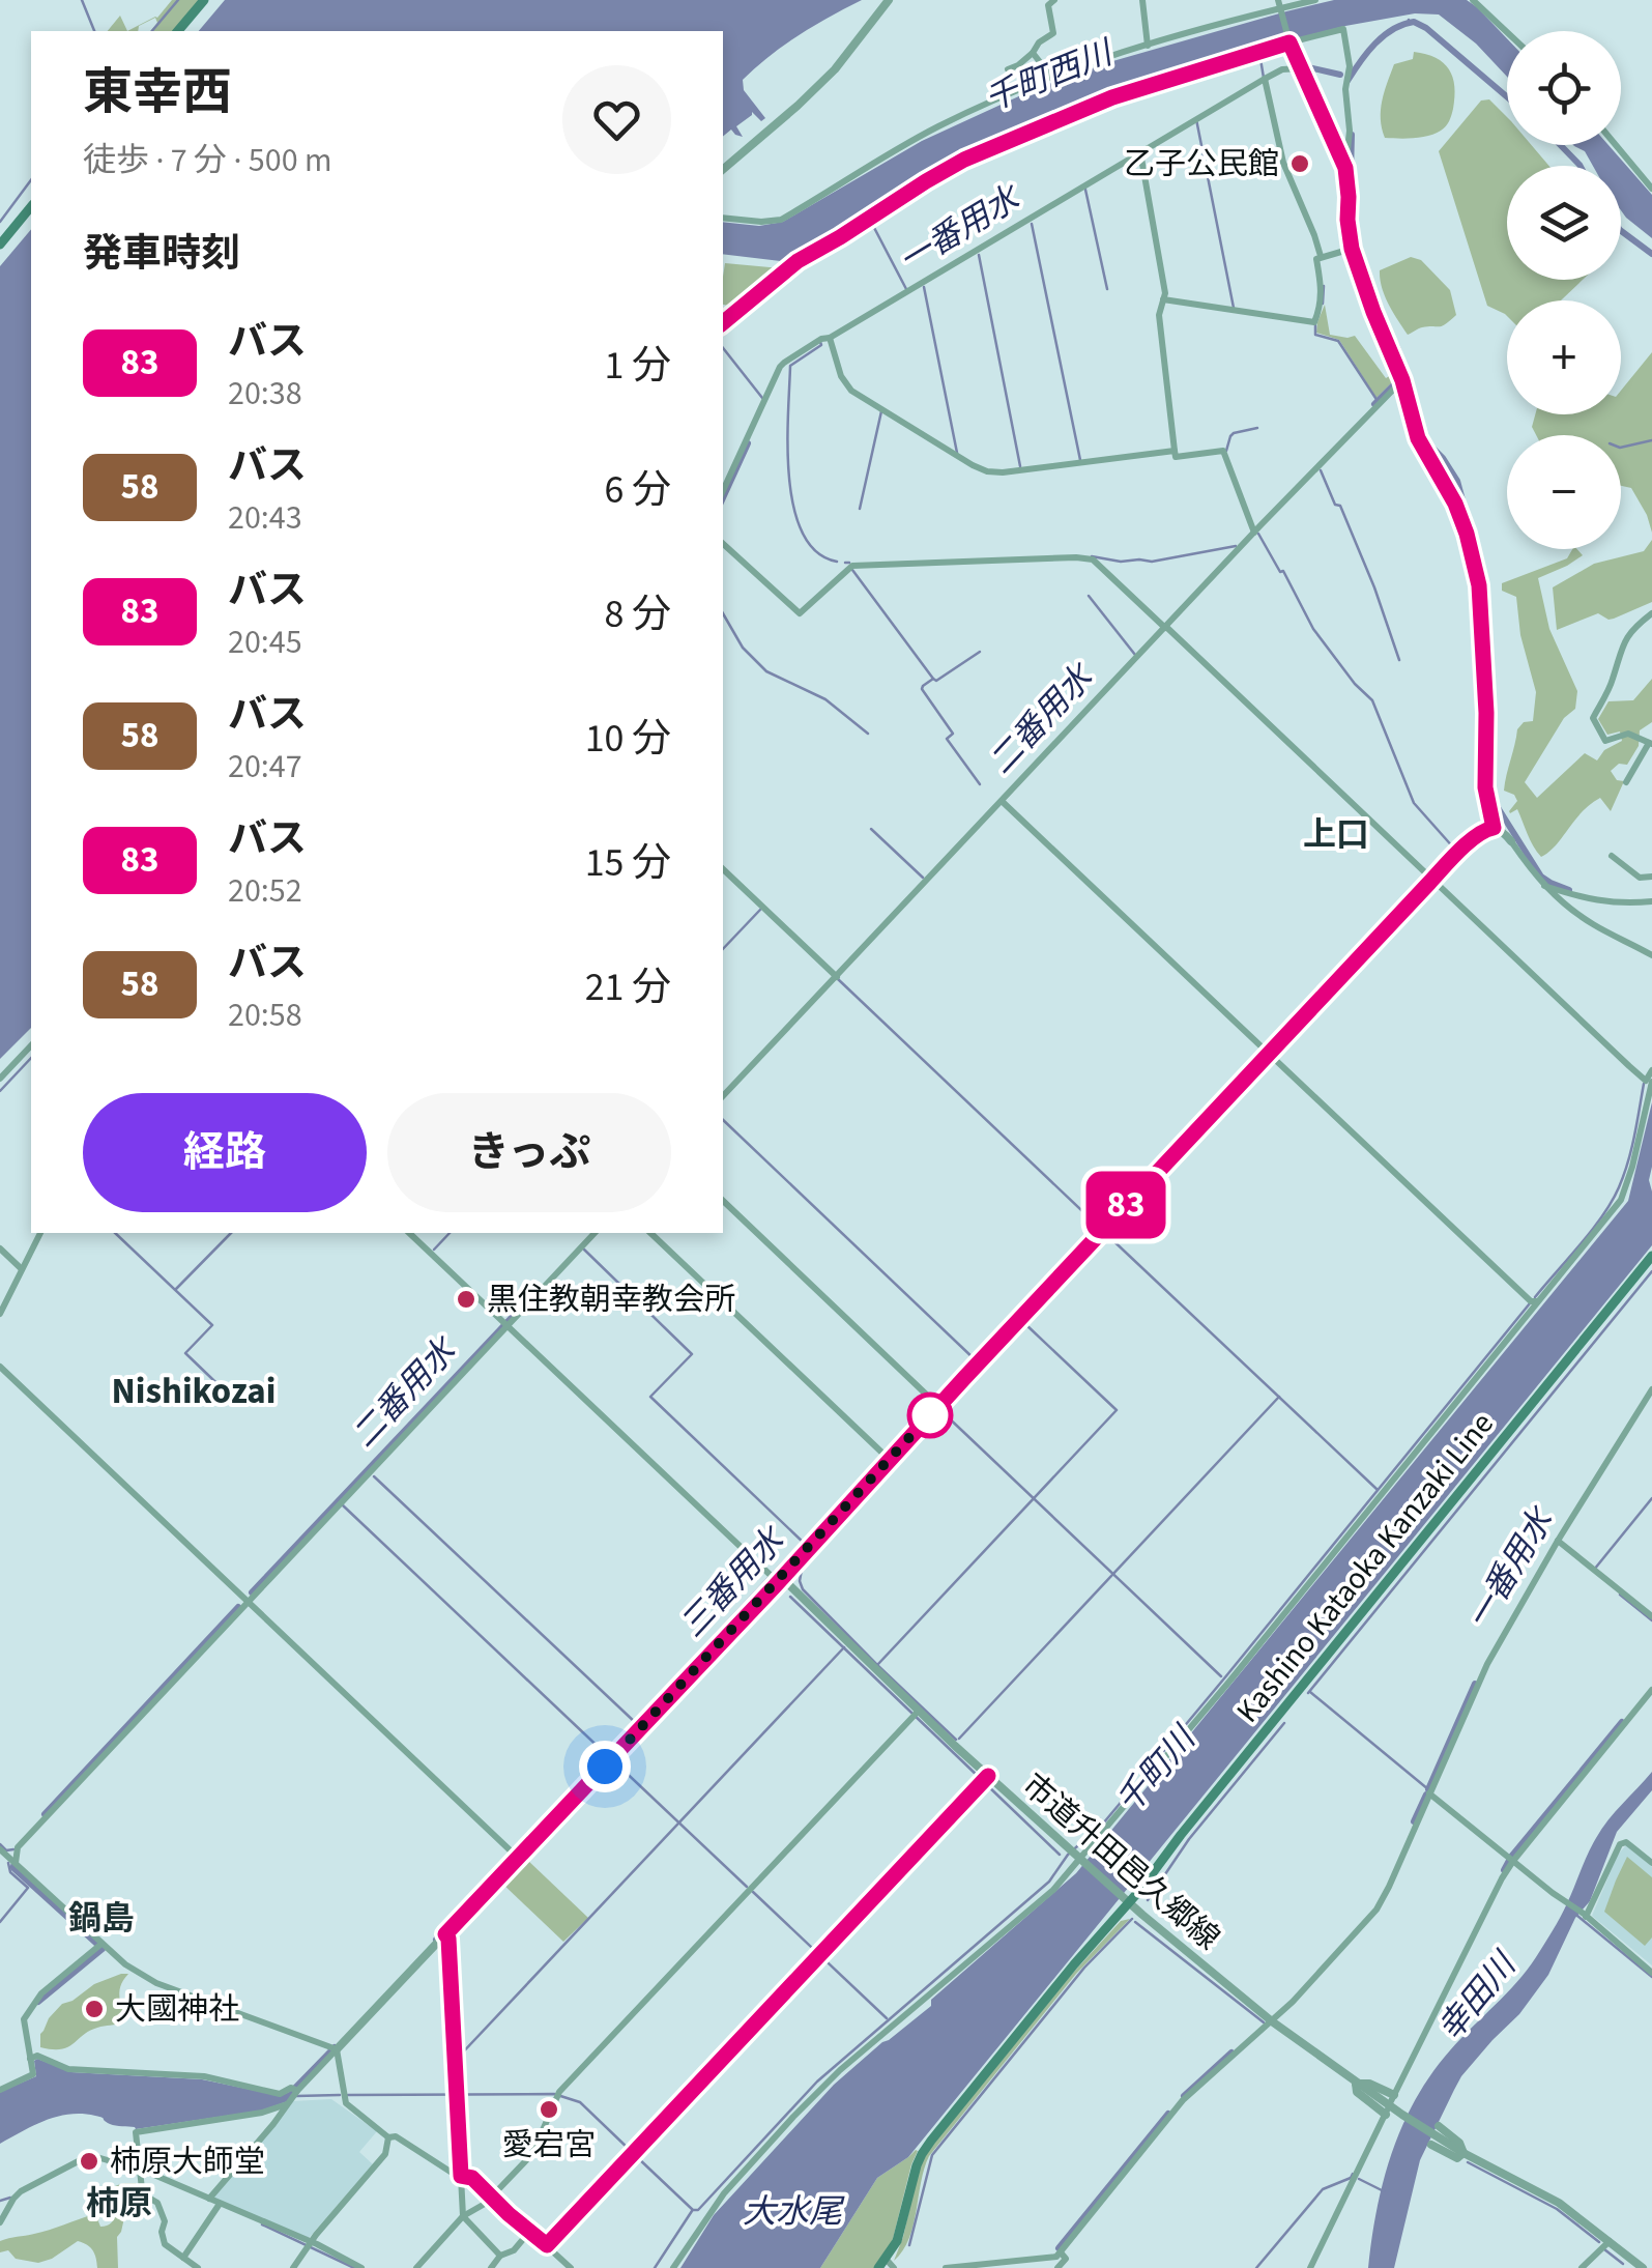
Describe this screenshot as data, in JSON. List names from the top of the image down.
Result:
{
  "streets": {
    "main road": ["Kashino Kataoka Kanzaki Line"],
    "street": ["市道升田邑久郷線"]
  },
  "crossings": [
    ["Kashino Kataoka Kanzaki Line", "市道升田邑久郷線"]
  ],
  "districts": [
    "上口",
    "Nishikozai",
    "鍋島",
    "柿原"
  ],
  "water": [
    "千町西川",
    "一番用水",
    "二番用水",
    "三番用水",
    "千町川",
    "幸田川",
    "大水尾"
  ],
  "places": [
    "乙子公民館",
    "黒住教朝幸教会所",
    "大國神社",
    "愛宕宮",
    "柿原大師堂"
  ],
  "lines": ["bus line 83"],
  "page": {
    "on_map": "83",
    "map_buttons": ["+", "−"],
    "heading": [
      ["東幸西", "徒歩 · 7 分 · 500 m"],
      "発車時刻"
    ],
    "list": [
      {
        "mark": "83",
        "name": "バス",
        "note": "20:38",
        "value": "1 分"
      },
      {
        "mark": "58",
        "name": "バス",
        "note": "20:43",
        "value": "6 分"
      },
      {
        "mark": "83",
        "name": "バス",
        "note": "20:45",
        "value": "8 分"
      },
      {
        "mark": "58",
        "name": "バス",
        "note": "20:47",
        "value": "10 分"
      },
      {
        "mark": "83",
        "name": "バス",
        "note": "20:52",
        "value": "15 分"
      },
      {
        "mark": "58",
        "name": "バス",
        "note": "20:58",
        "value": "21 分"
      }
    ],
    "buttons": ["経路", "きっぷ"]
  }
}
